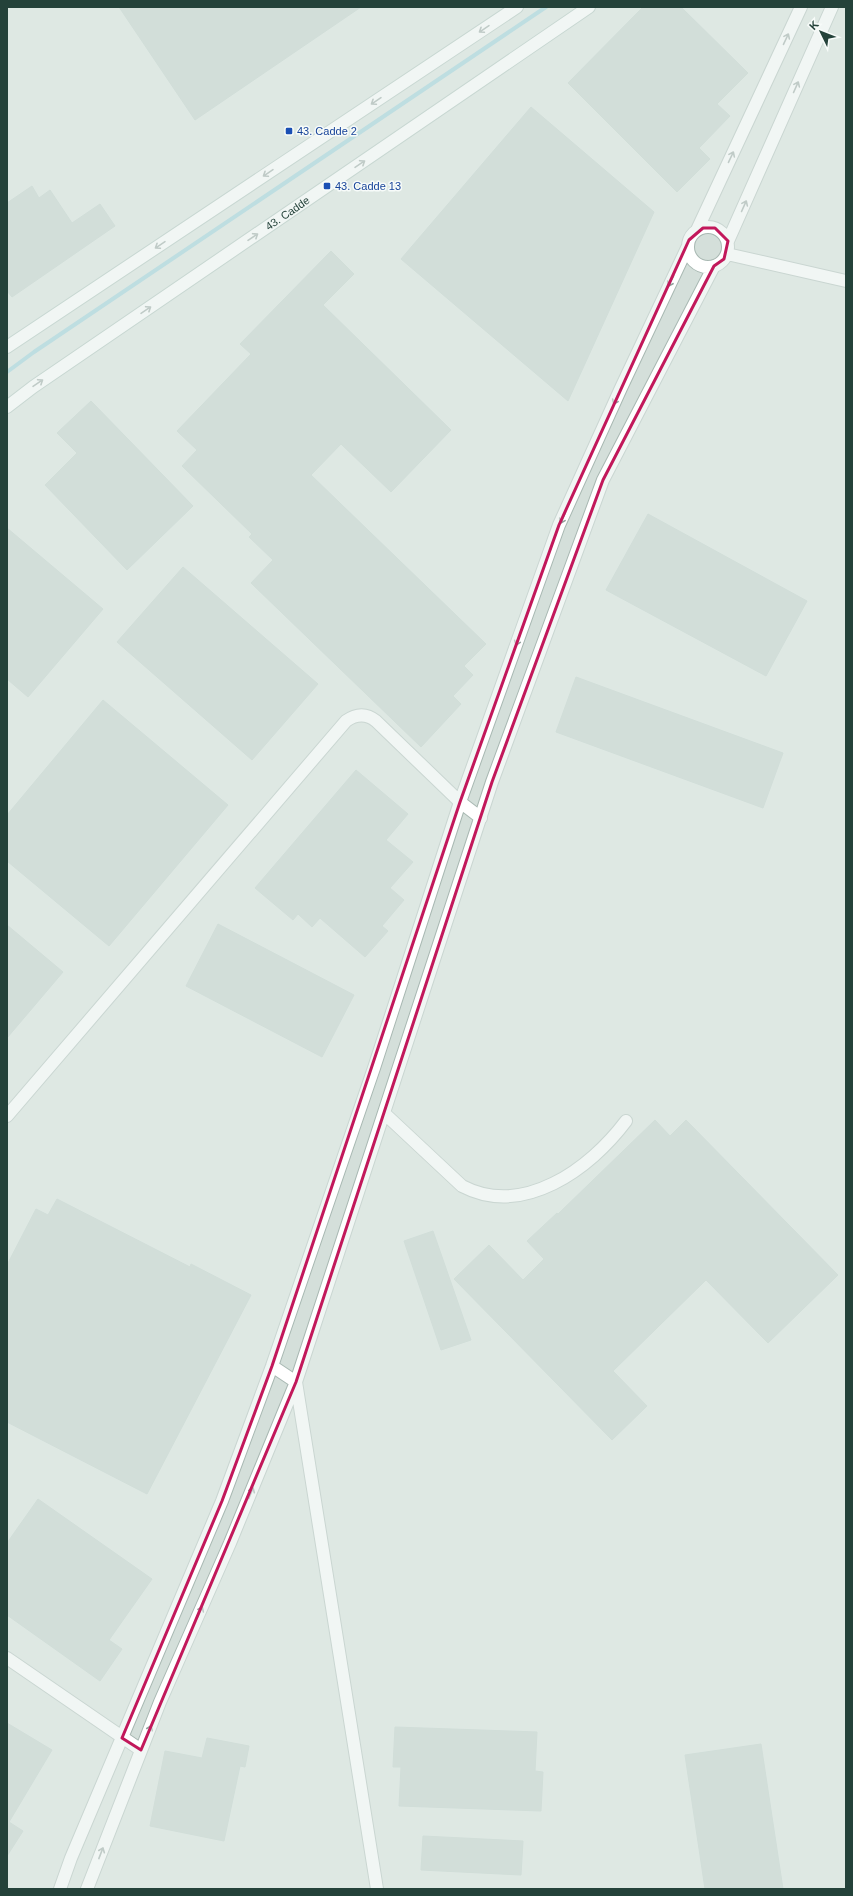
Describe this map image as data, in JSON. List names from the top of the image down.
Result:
{
  "streets": {
    "street": ["43. Cadde"]
  },
  "places": {
    "transit": ["43. Cadde 2", "43. Cadde 13"]
  },
  "north": "top left"
}
